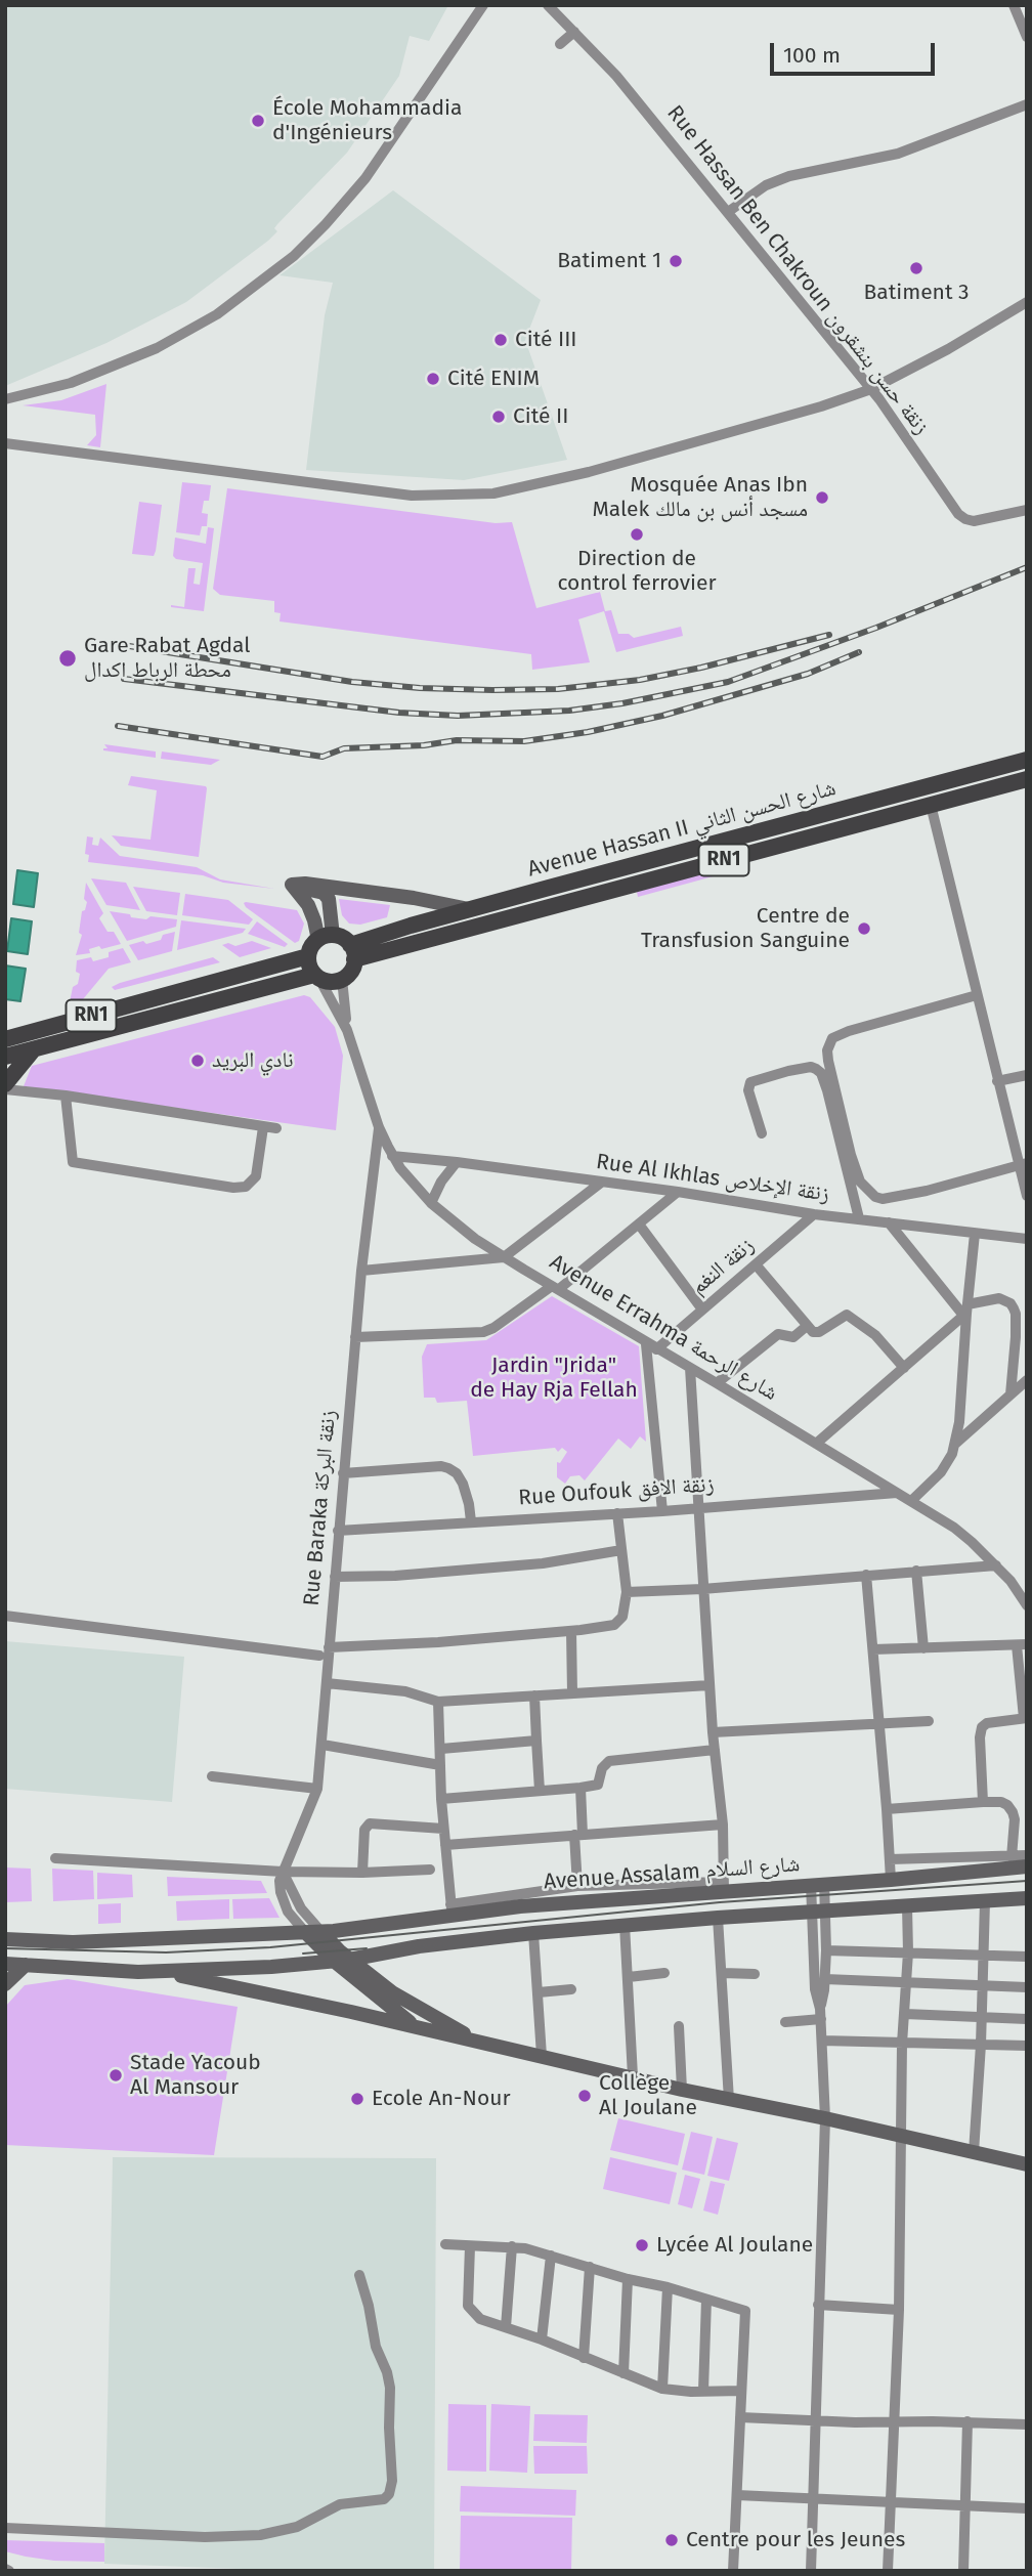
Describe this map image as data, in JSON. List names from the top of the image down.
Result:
{
  "streets": {
    "main road": ["Avenue Hassan II شارع الحسن الثاني", "RN1", "Avenue Assalam شارع السلام"],
    "street": [
      "Rue Hassan Ben Chakroun زنقة حسن بنشقرون",
      "Rue Al Ikhlas زنقة الإخلاص",
      "زنقة النغم",
      "Avenue Errahma شارع الرحمة",
      "Rue Oufouk زنقة الافق",
      "Rue Baraka زنقة البركة"
    ]
  },
  "crossings": [
    ["Avenue Hassan II شارع الحسن الثاني", "RN1"],
    ["Avenue Hassan II شارع الحسن الثاني", "Avenue Errahma شارع الرحمة"],
    ["RN1", "Avenue Errahma شارع الرحمة"],
    ["Rue Al Ikhlas زنقة الإخلاص", "زنقة النغم"],
    ["Rue Al Ikhlas زنقة الإخلاص", "Avenue Errahma شارع الرحمة"],
    ["زنقة النغم", "Avenue Errahma شارع الرحمة"],
    ["Avenue Errahma شارع الرحمة", "Rue Oufouk زنقة الافق"],
    ["Avenue Errahma شارع الرحمة", "Rue Baraka زنقة البركة"],
    ["Rue Oufouk زنقة الافق", "Rue Baraka زنقة البركة"],
    ["Rue Baraka زنقة البركة", "Avenue Assalam شارع السلام"]
  ],
  "parks": ["Jardin \"Jrida\" de Hay Rja Fellah"],
  "places": [
    "École Mohammadia d'Ingénieurs",
    "Batiment 1",
    "Batiment 3",
    "Cité III",
    "Cité ENIM",
    "Cité II",
    "Mosquée Anas Ibn Malek مسجد أنس بن مالك",
    "Direction de control ferrovier",
    "Gare Rabat Agdal محطة الرباط اكدال",
    "Centre de Transfusion Sanguine",
    "نادي البريد",
    "Stade Yacoub Al Mansour",
    "Collège Al Joulane",
    "Ecole An-Nour",
    "Lycée Al Joulane",
    "Centre pour les Jeunes"
  ],
  "scale_bar": "100 m"
}
